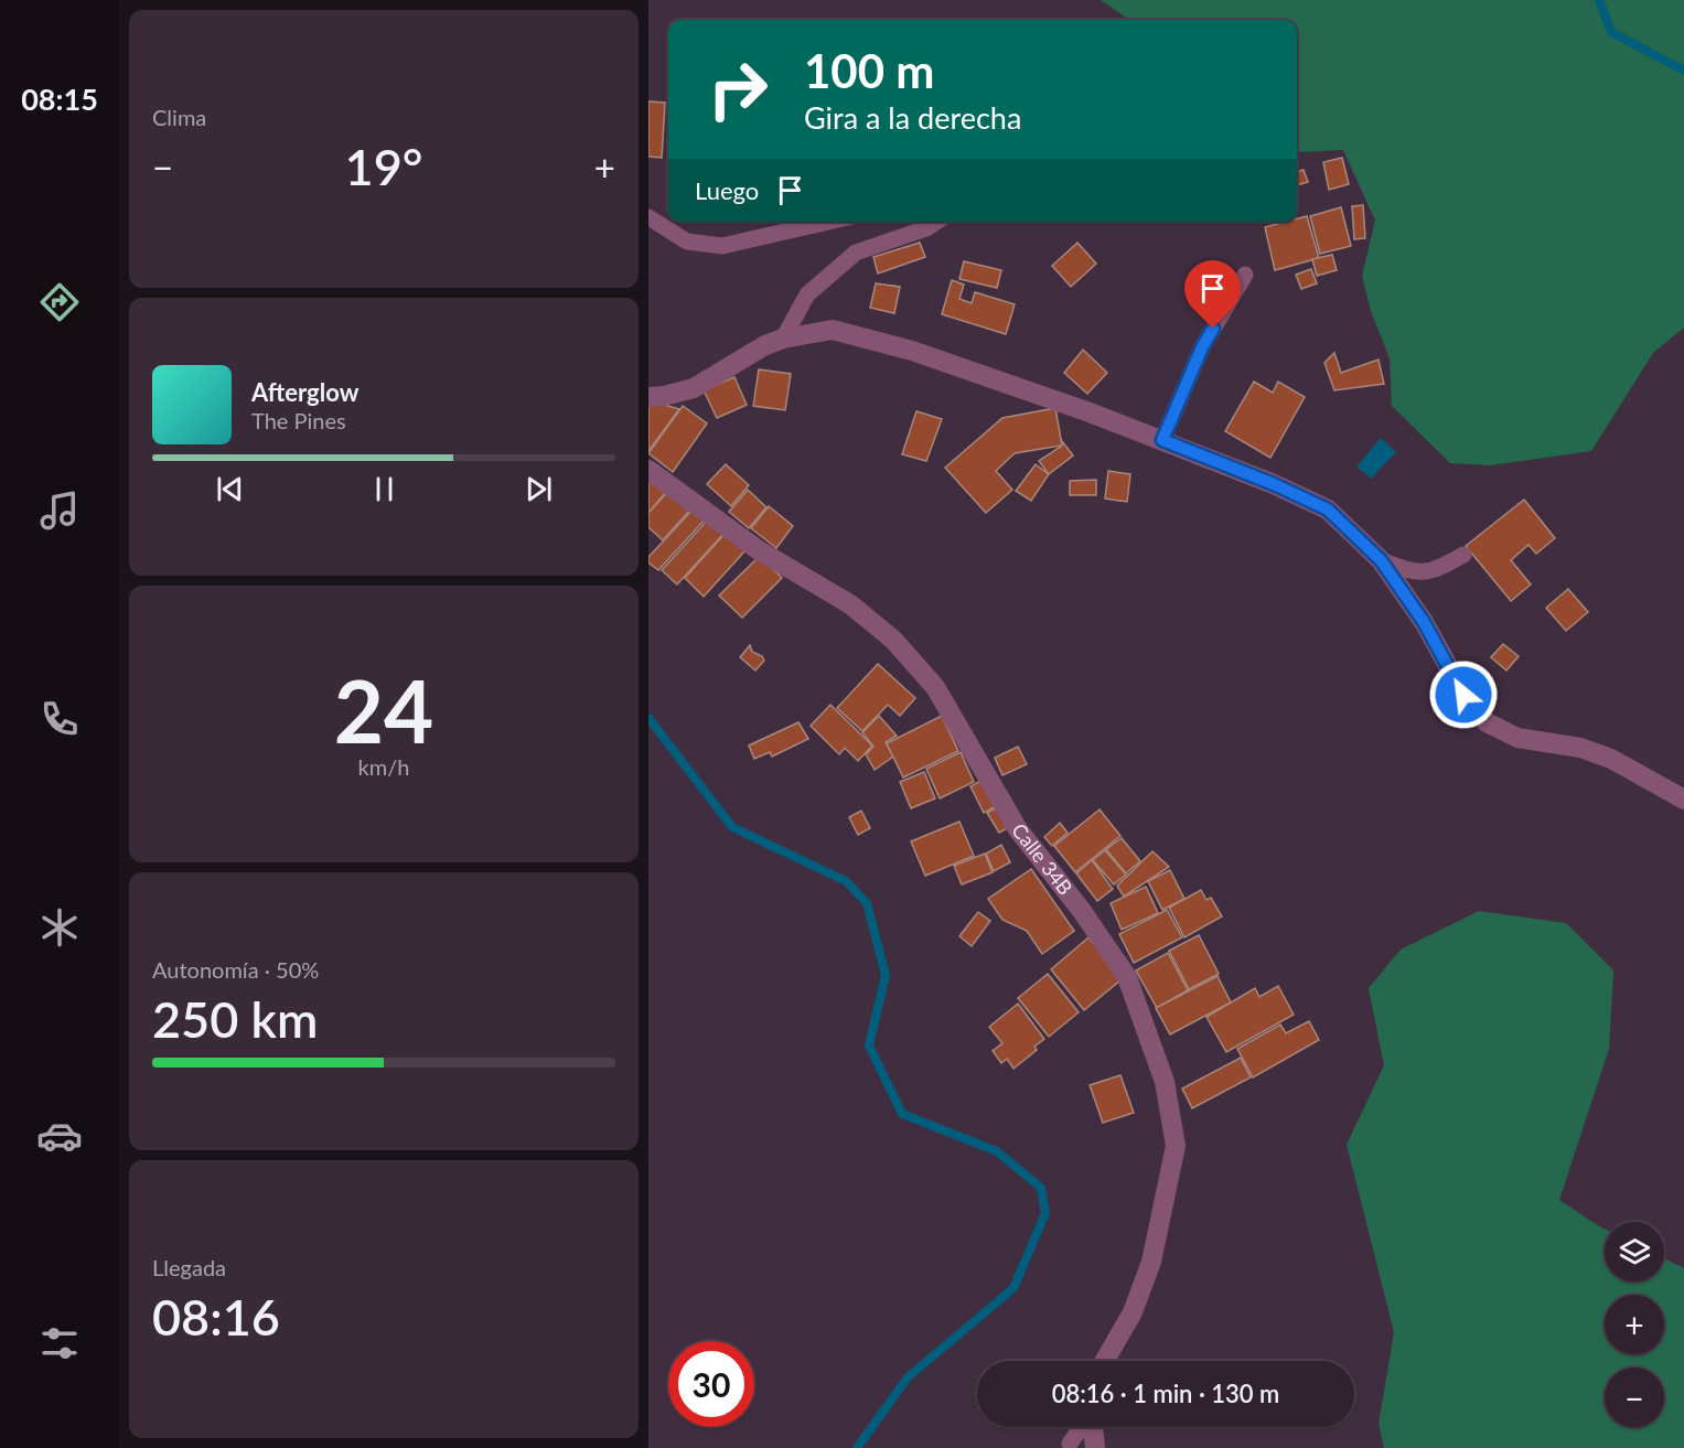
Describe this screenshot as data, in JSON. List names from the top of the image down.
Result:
{
  "streets": {
    "street": ["Calle 34B"]
  },
  "page": {
    "tabs": "08:15",
    "tile": [
      "Clima",
      ["24", "km/h"],
      ["Autonomía · 50%", "250 km"],
      ["Llegada", "08:16"]
    ],
    "turn": ["100 m", "Gira a la derecha"],
    "heat": ["−", "19°", "+"],
    "then": "Luego",
    "song": ["Afterglow", "The Pines"],
    "map_buttons": ["+", "−"],
    "limit": "30",
    "trip": "08:16 · 1 min · 130 m"
  }
}
